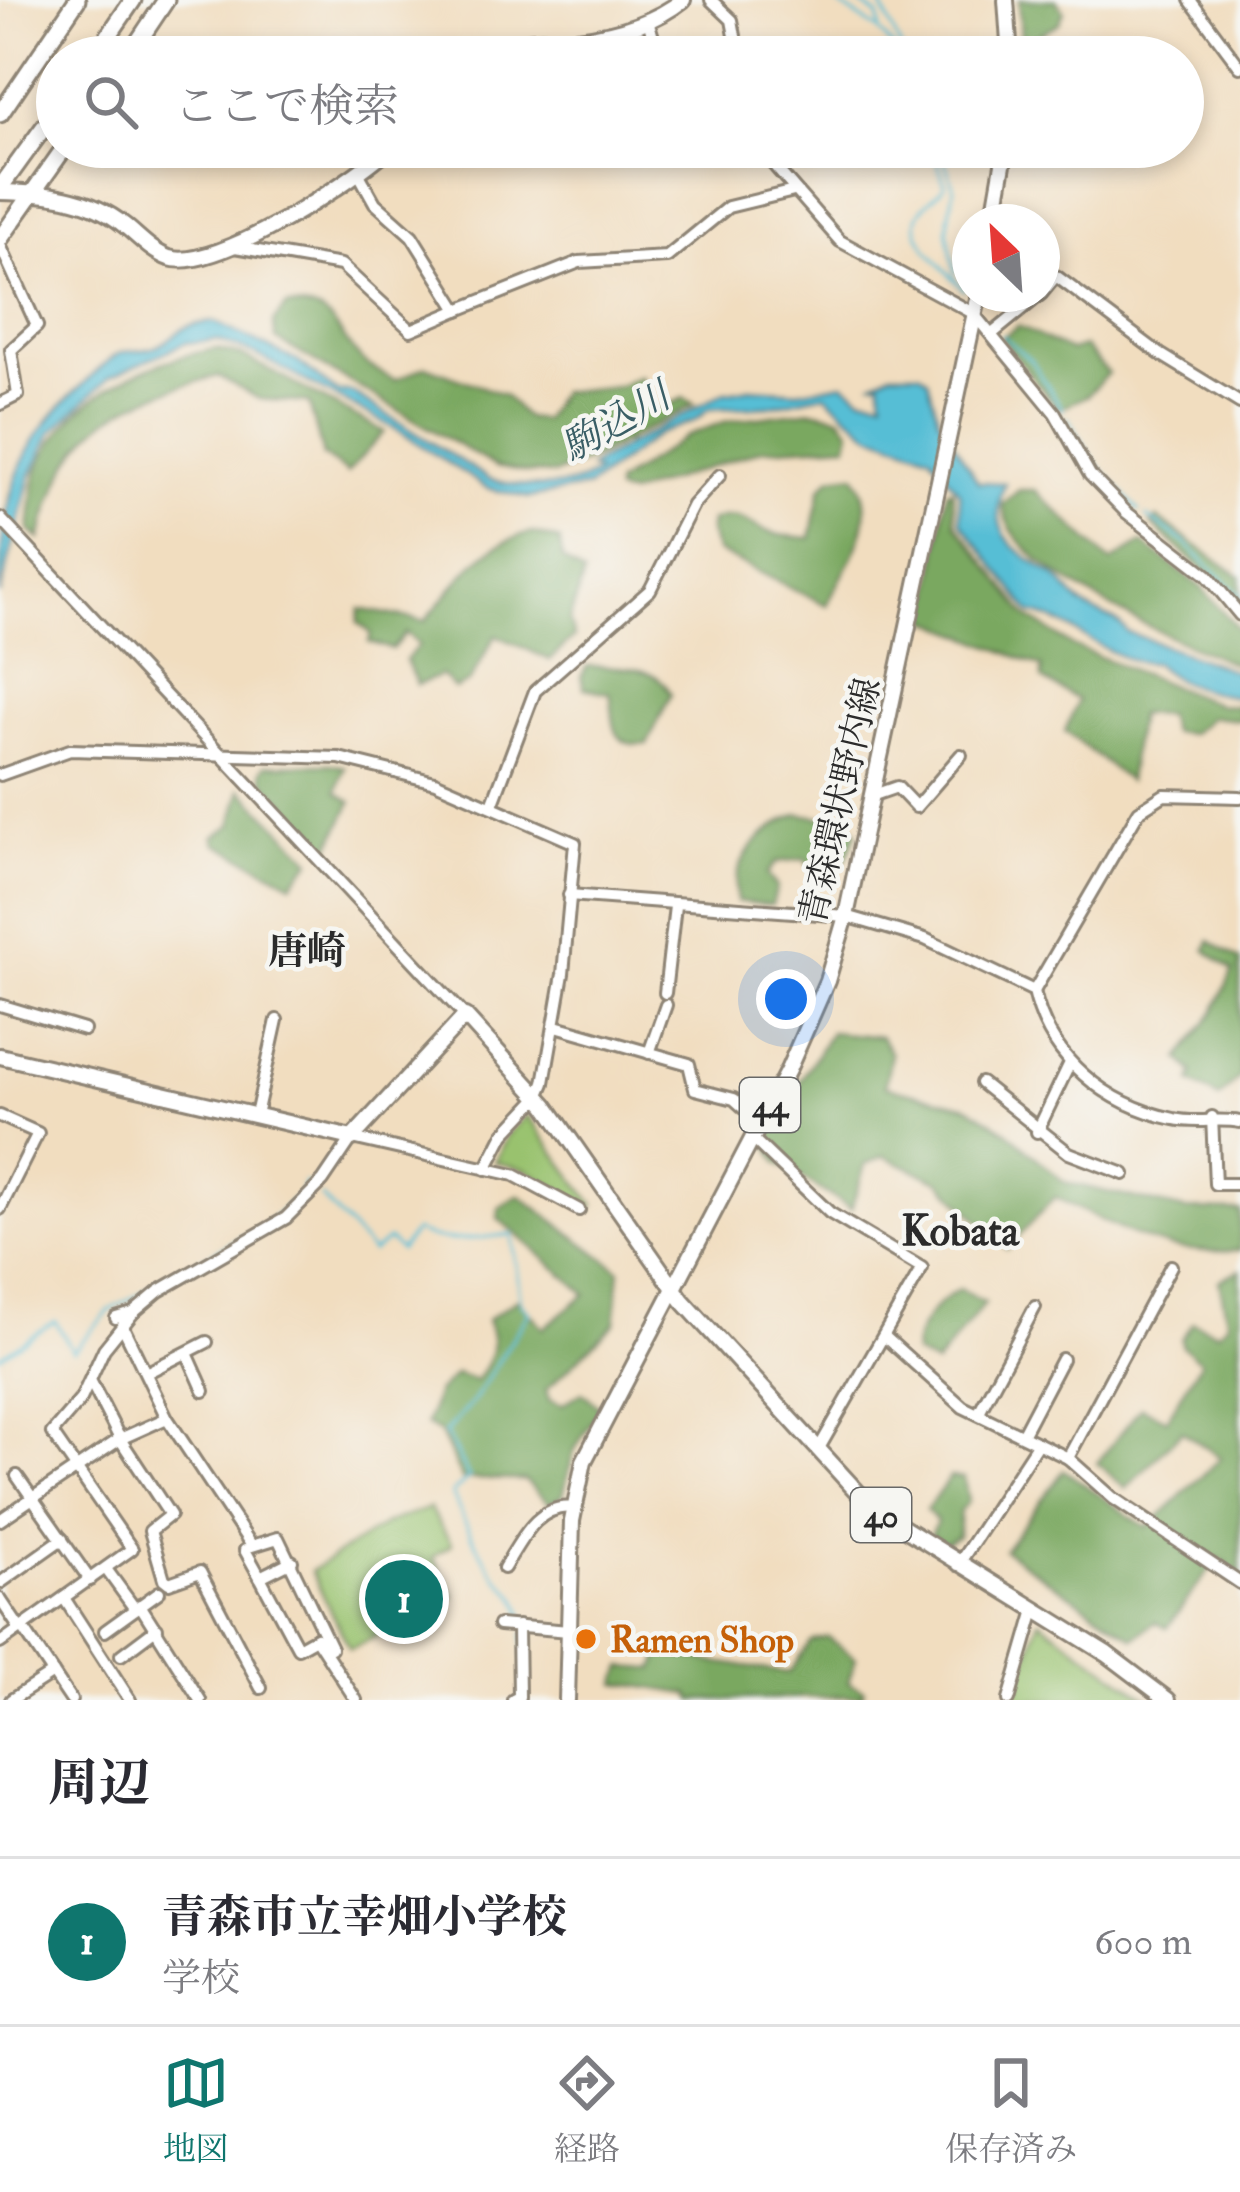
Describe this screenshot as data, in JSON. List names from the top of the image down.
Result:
{
  "streets": {
    "main road": ["青森環状野内線", "44", "40"]
  },
  "crossings": [
    ["青森環状野内線", "40"]
  ],
  "districts": ["唐崎", "Kobata"],
  "water": ["駒込川"],
  "places": ["Ramen Shop"],
  "north": "top left",
  "page": {
    "search": "ここで検索",
    "pins": "1",
    "heading": "周辺",
    "list": [
      {
        "mark": "1",
        "name": "青森市立幸畑小学校",
        "note": "学校",
        "value": "600 m"
      }
    ],
    "nav": ["地図", "経路", "保存済み"]
  }
}
